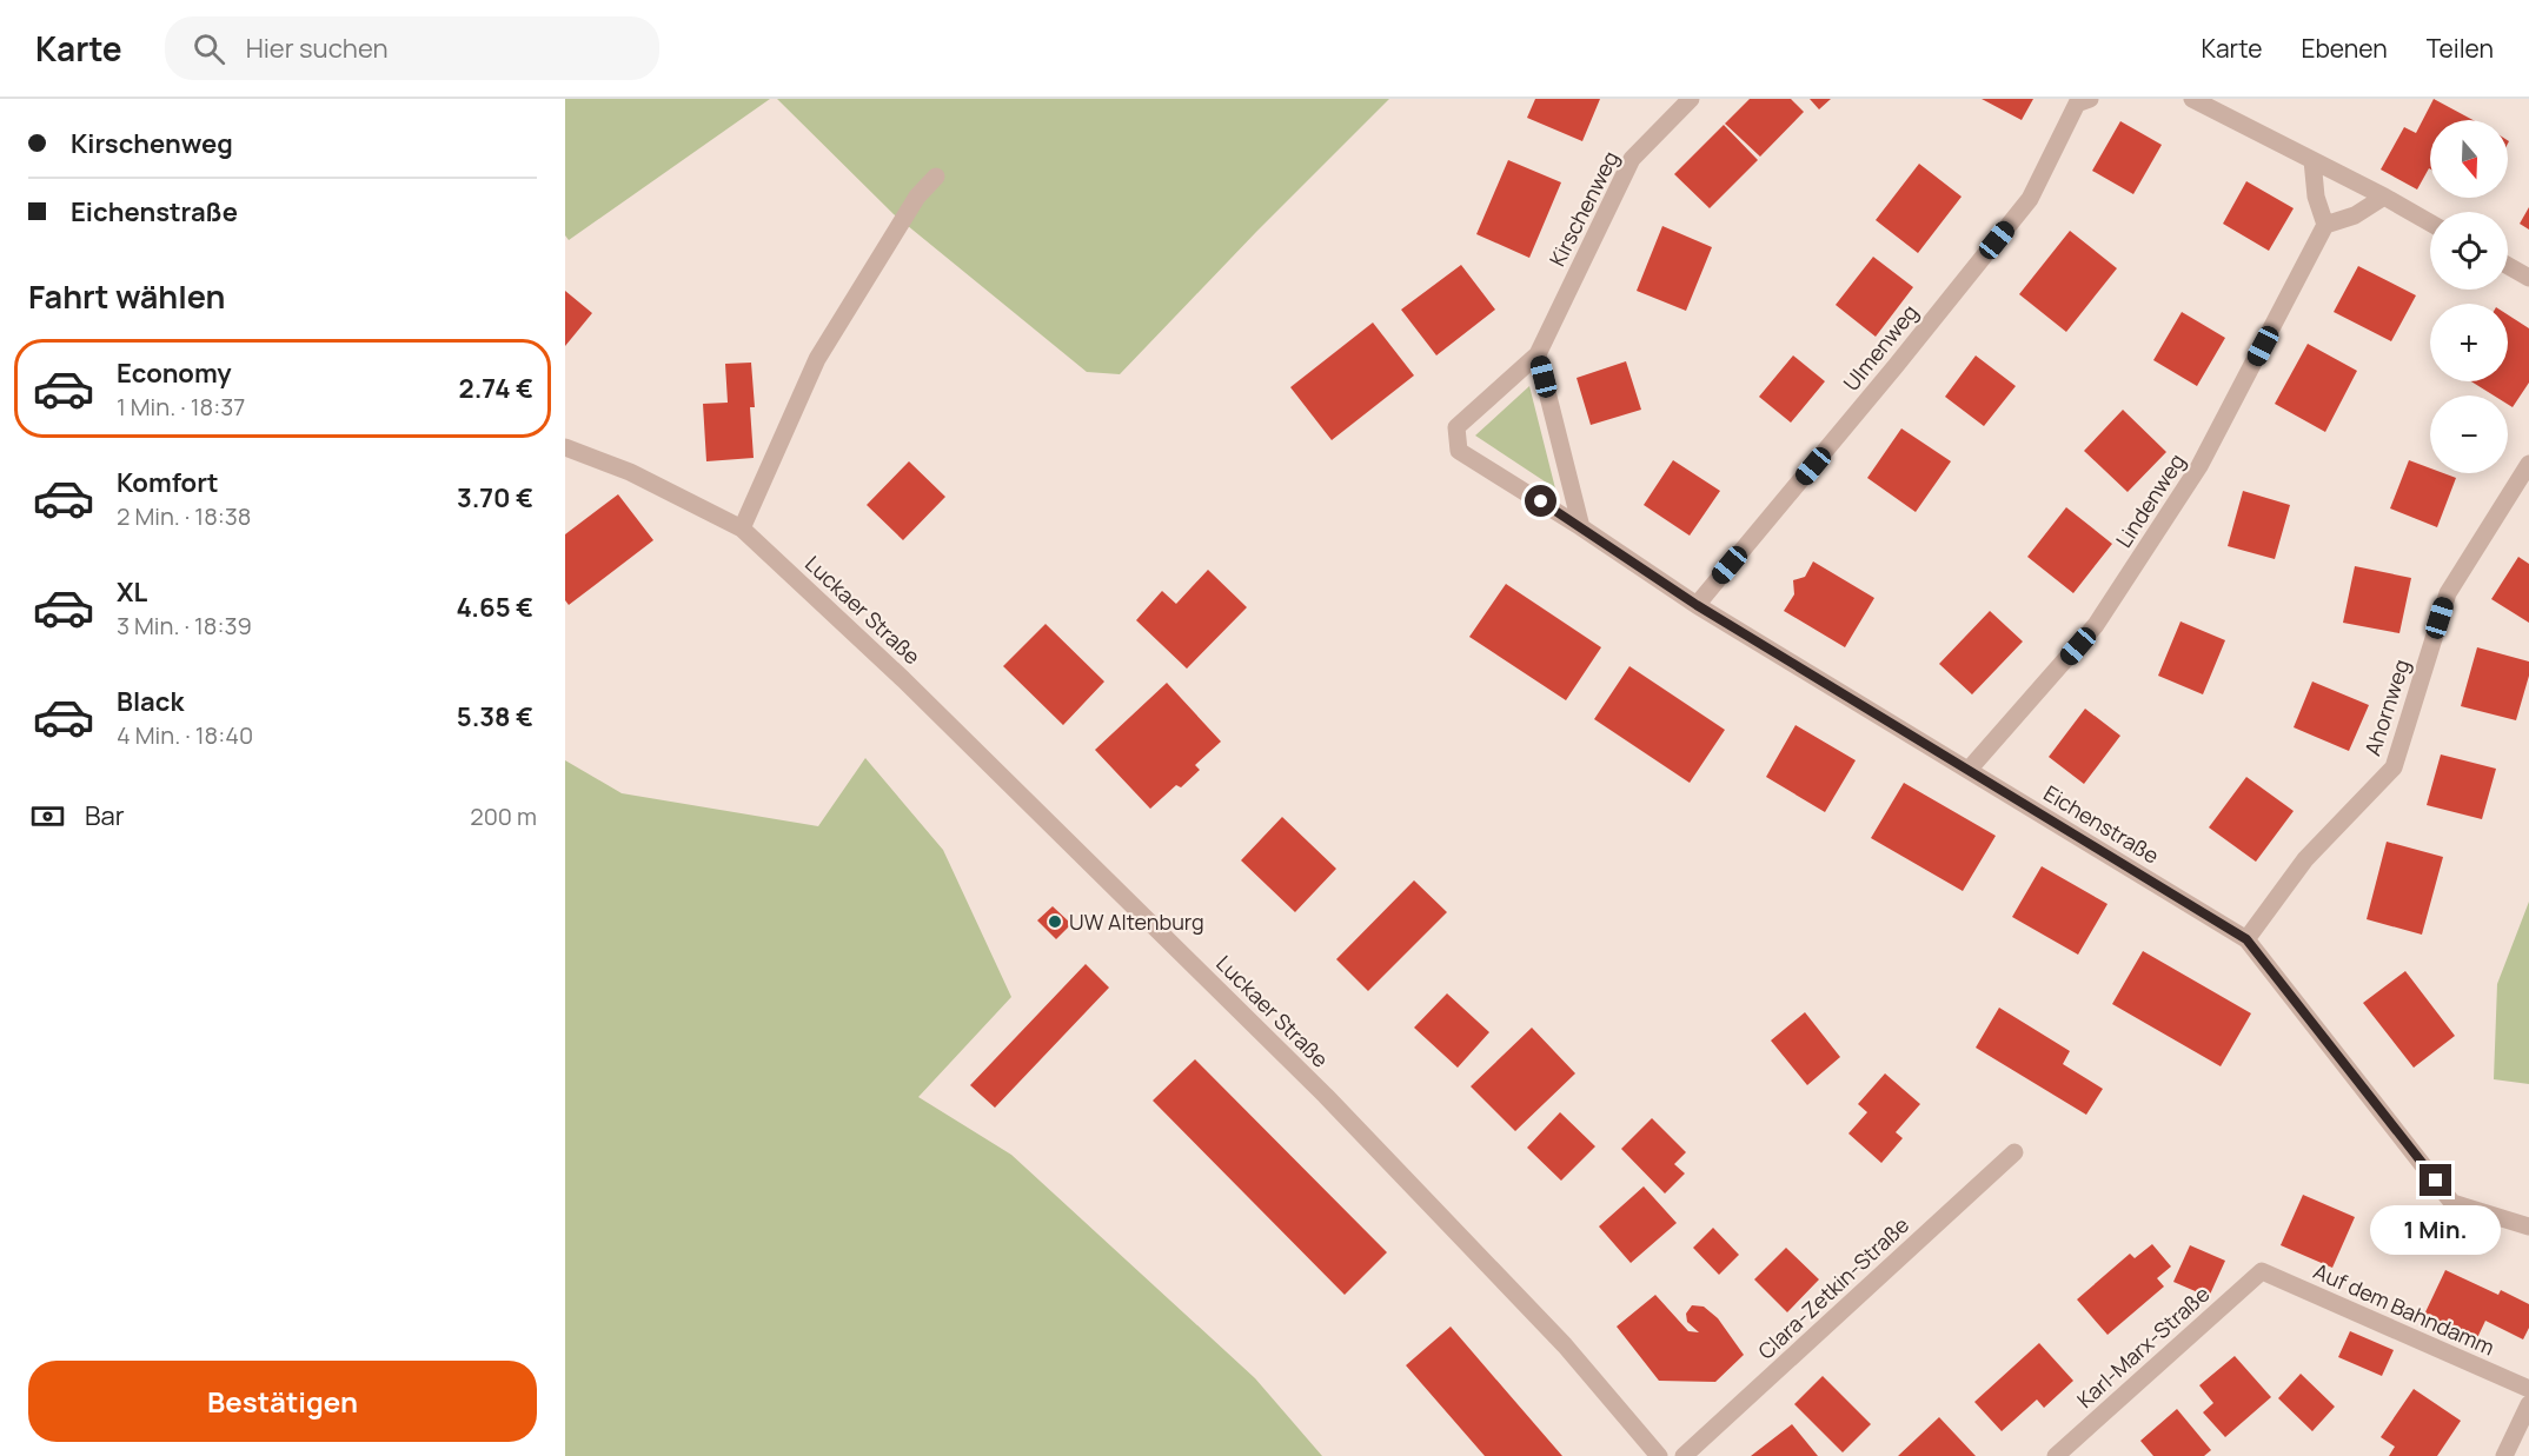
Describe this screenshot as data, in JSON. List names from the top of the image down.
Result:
{
  "streets": {
    "street": [
      "Kirschenweg",
      "Ulmenweg",
      "Lindenweg",
      "Luckaer Straße",
      "Ahornweg",
      "Eichenstraße",
      "Clara-Zetkin-Straße",
      "Auf dem Bahndamm",
      "Karl-Marx-Straße"
    ]
  },
  "crossings": [
    ["Kirschenweg", "Eichenstraße"],
    ["Ulmenweg", "Eichenstraße"],
    ["Lindenweg", "Eichenstraße"],
    ["Ahornweg", "Eichenstraße"],
    ["Auf dem Bahndamm", "Karl-Marx-Straße"]
  ],
  "places": ["UW Altenburg"],
  "north": "bottom",
  "page": {
    "header": "Karte",
    "search": "Hier suchen",
    "nav": ["Karte", "Ebenen", "Teilen"],
    "banner": ["Kirschenweg", "Eichenstraße"],
    "map_buttons": ["+", "−"],
    "heading": "Fahrt wählen",
    "list": [
      {
        "name": "Economy",
        "note": "1 Min. · 18:37",
        "value": "2.74 €"
      },
      {
        "name": "Komfort",
        "note": "2 Min. · 18:38",
        "value": "3.70 €"
      },
      {
        "name": "XL",
        "note": "3 Min. · 18:39",
        "value": "4.65 €"
      },
      {
        "name": "Black",
        "note": "4 Min. · 18:40",
        "value": "5.38 €"
      }
    ],
    "pay": ["Bar", "200 m"],
    "bubble": "1 Min.",
    "buttons": "Bestätigen"
  }
}
